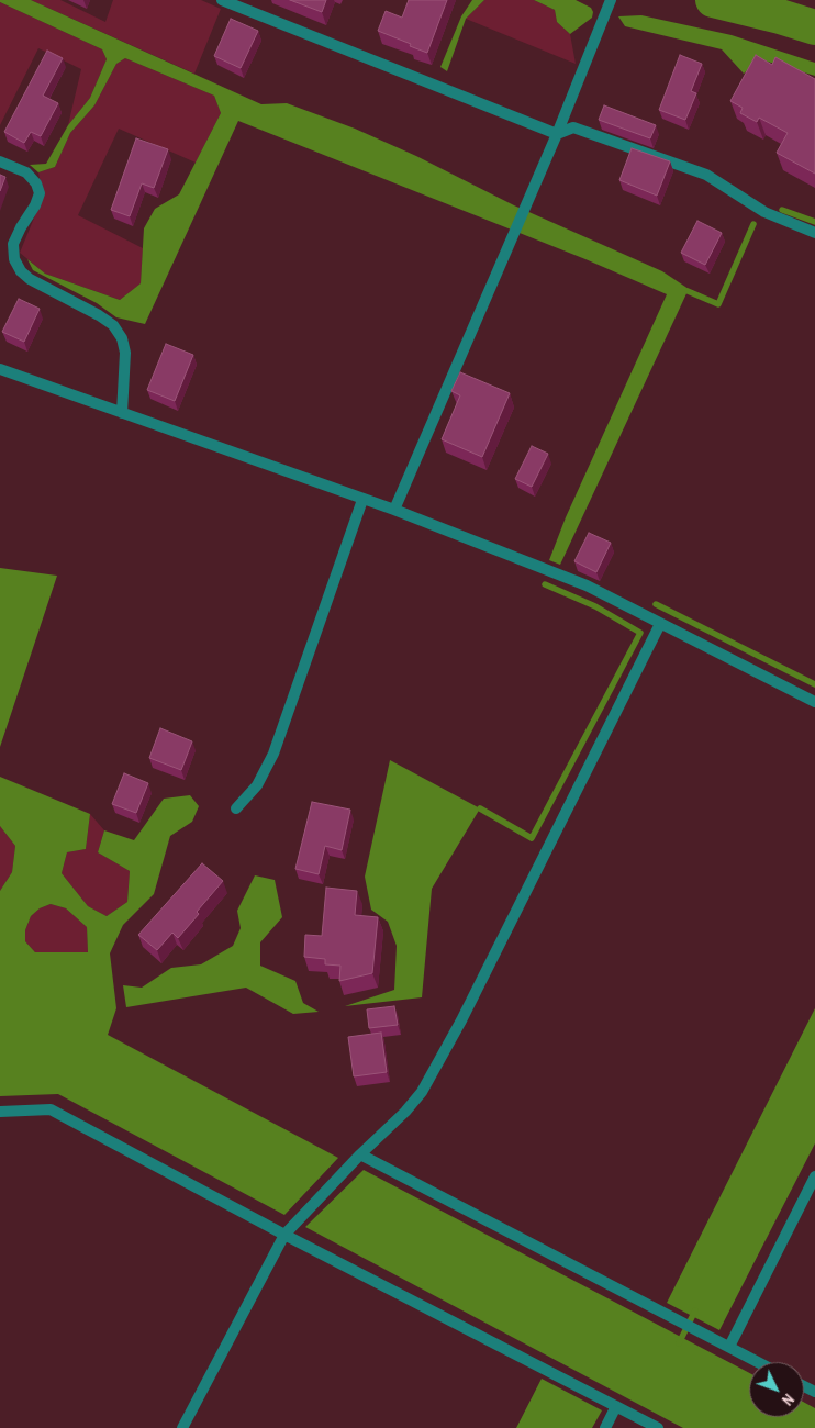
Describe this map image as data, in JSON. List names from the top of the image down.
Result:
{
  "north": "bottom right"
}
